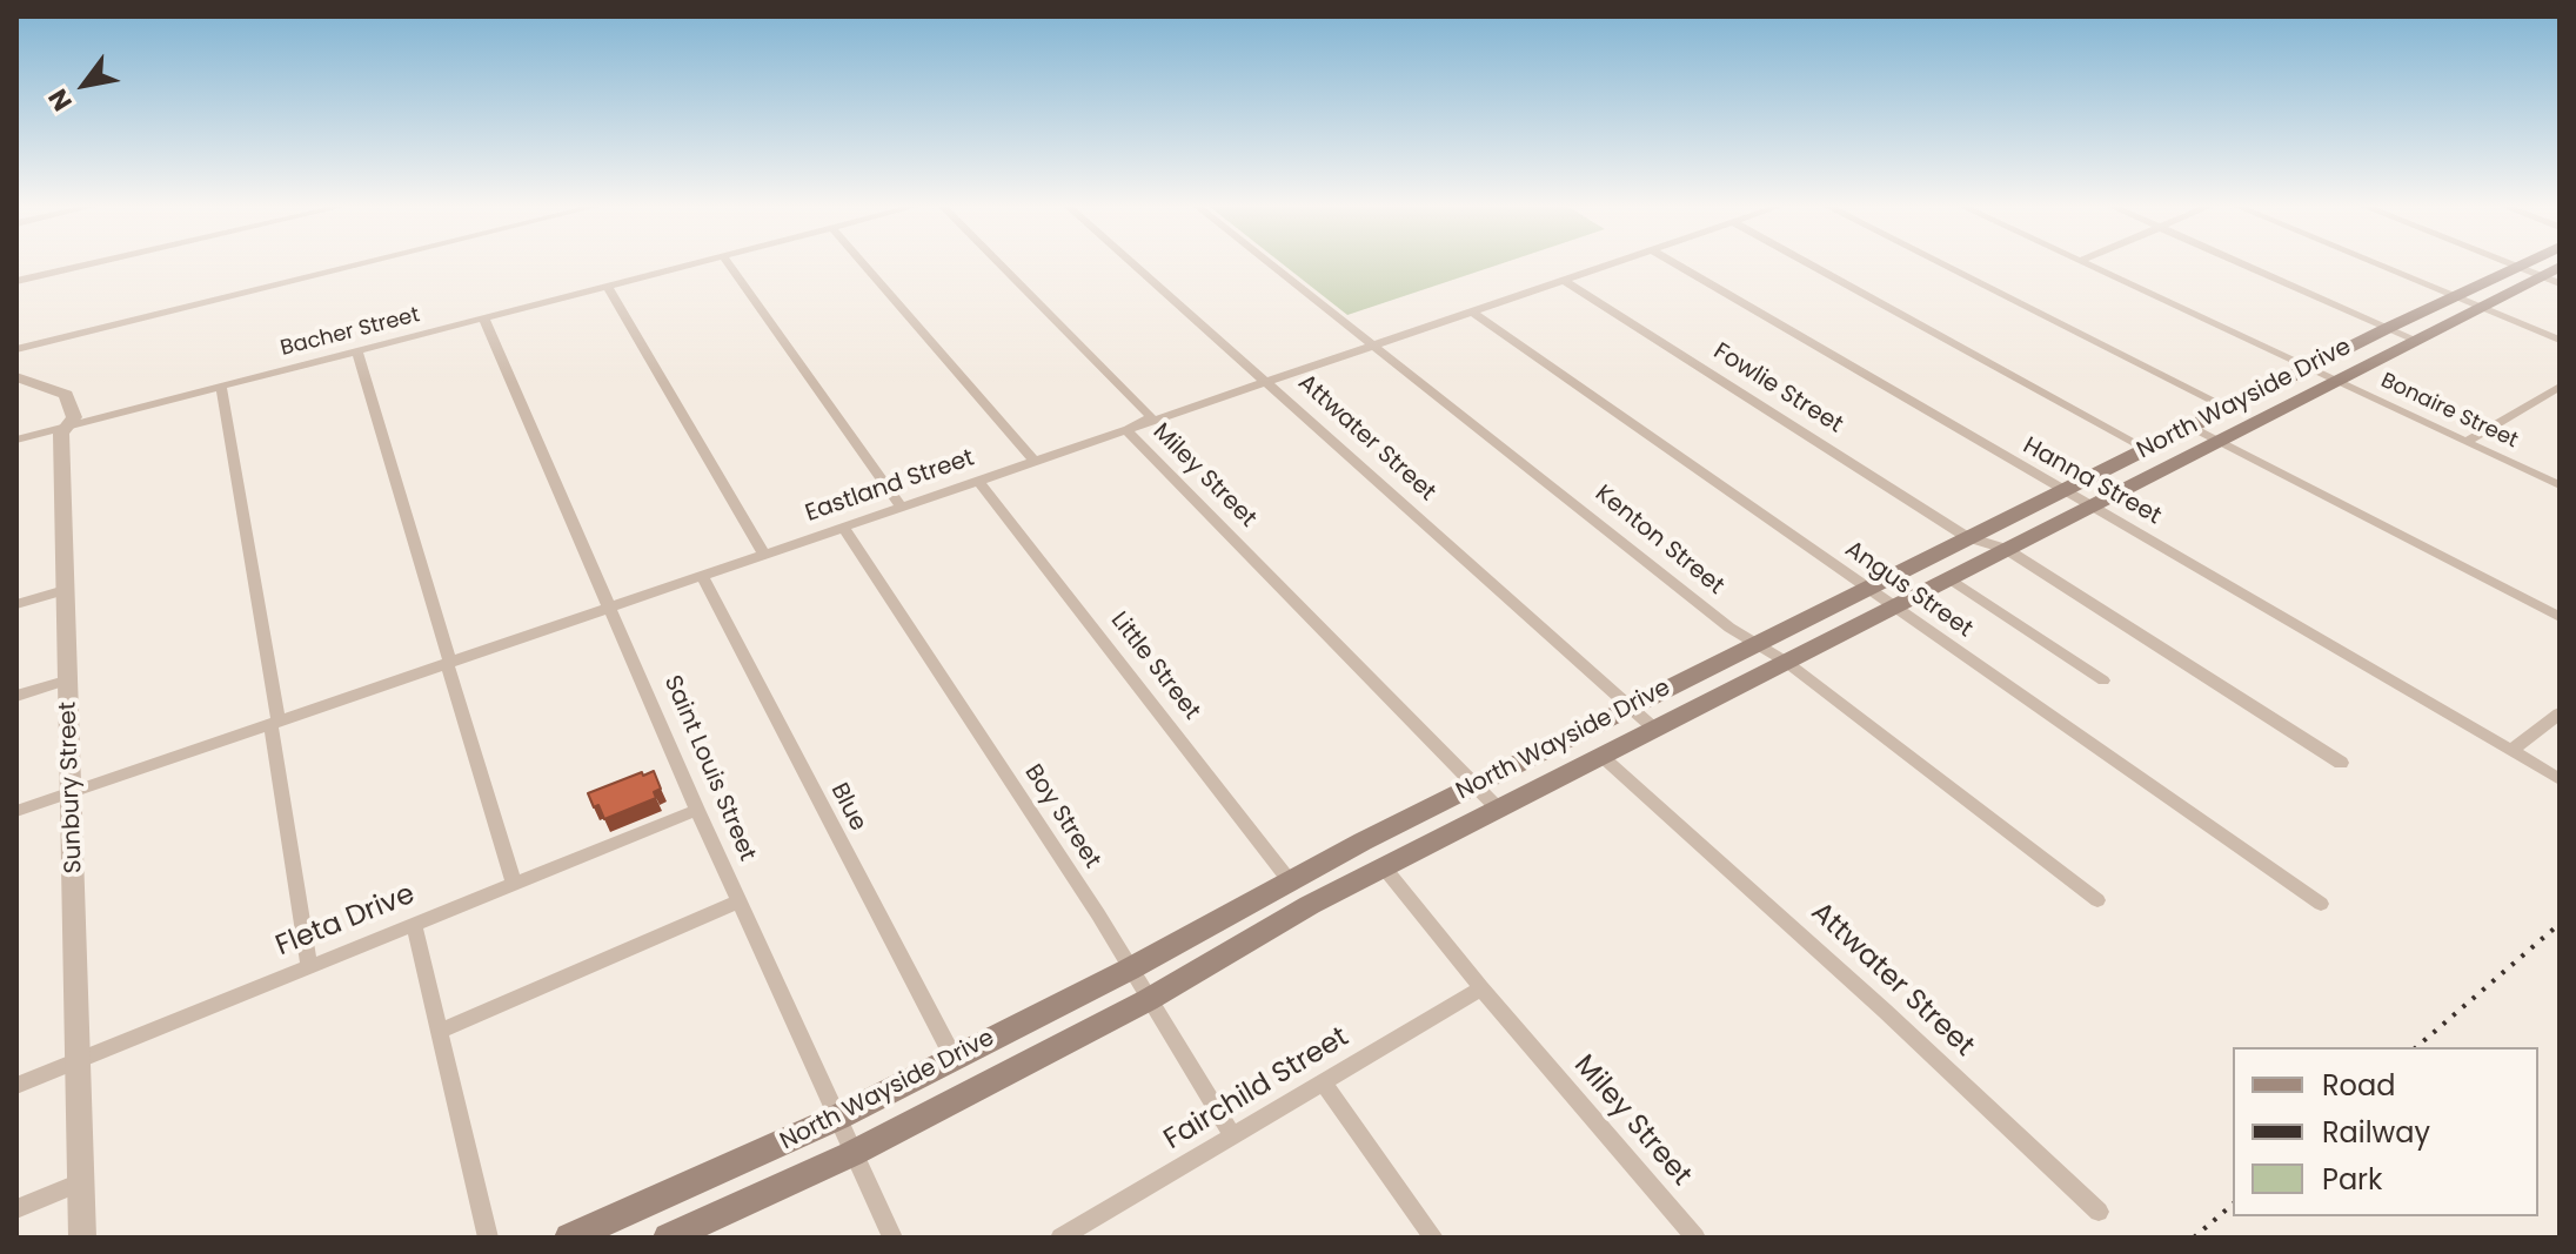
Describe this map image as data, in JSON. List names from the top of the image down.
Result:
{
  "streets": {
    "main road": ["North Wayside Drive"],
    "street": [
      "Bacher Street",
      "Fowlie Street",
      "Bonaire Street",
      "Attwater Street",
      "Miley Street",
      "Hanna Street",
      "Eastland Street",
      "Kenton Street",
      "Angus Street",
      "Little Street",
      "Saint Louis Street",
      "Sunbury Street",
      "Blue",
      "Boy Street",
      "Fleta Drive",
      "Fairchild Street"
    ]
  },
  "crossings": [
    ["Bacher Street", "Saint Louis Street"],
    ["Bacher Street", "Sunbury Street"],
    ["Fowlie Street", "North Wayside Drive"],
    ["Fowlie Street", "Eastland Street"],
    ["North Wayside Drive", "Bonaire Street"],
    ["North Wayside Drive", "Attwater Street"],
    ["North Wayside Drive", "Miley Street"],
    ["North Wayside Drive", "Hanna Street"],
    ["North Wayside Drive", "Kenton Street"],
    ["North Wayside Drive", "Angus Street"],
    ["North Wayside Drive", "Little Street"],
    ["North Wayside Drive", "Saint Louis Street"],
    ["North Wayside Drive", "Blue"],
    ["North Wayside Drive", "Boy Street"],
    ["Attwater Street", "Eastland Street"],
    ["Miley Street", "Eastland Street"],
    ["Miley Street", "Fairchild Street"],
    ["Eastland Street", "Kenton Street"],
    ["Eastland Street", "Angus Street"],
    ["Eastland Street", "Little Street"],
    ["Eastland Street", "Saint Louis Street"],
    ["Eastland Street", "Sunbury Street"],
    ["Eastland Street", "Blue"],
    ["Eastland Street", "Boy Street"],
    ["Saint Louis Street", "Fleta Drive"],
    ["Sunbury Street", "Fleta Drive"],
    ["Boy Street", "Fairchild Street"]
  ],
  "legend": ["Road", "Railway", "Park"],
  "north": "bottom left"
}
